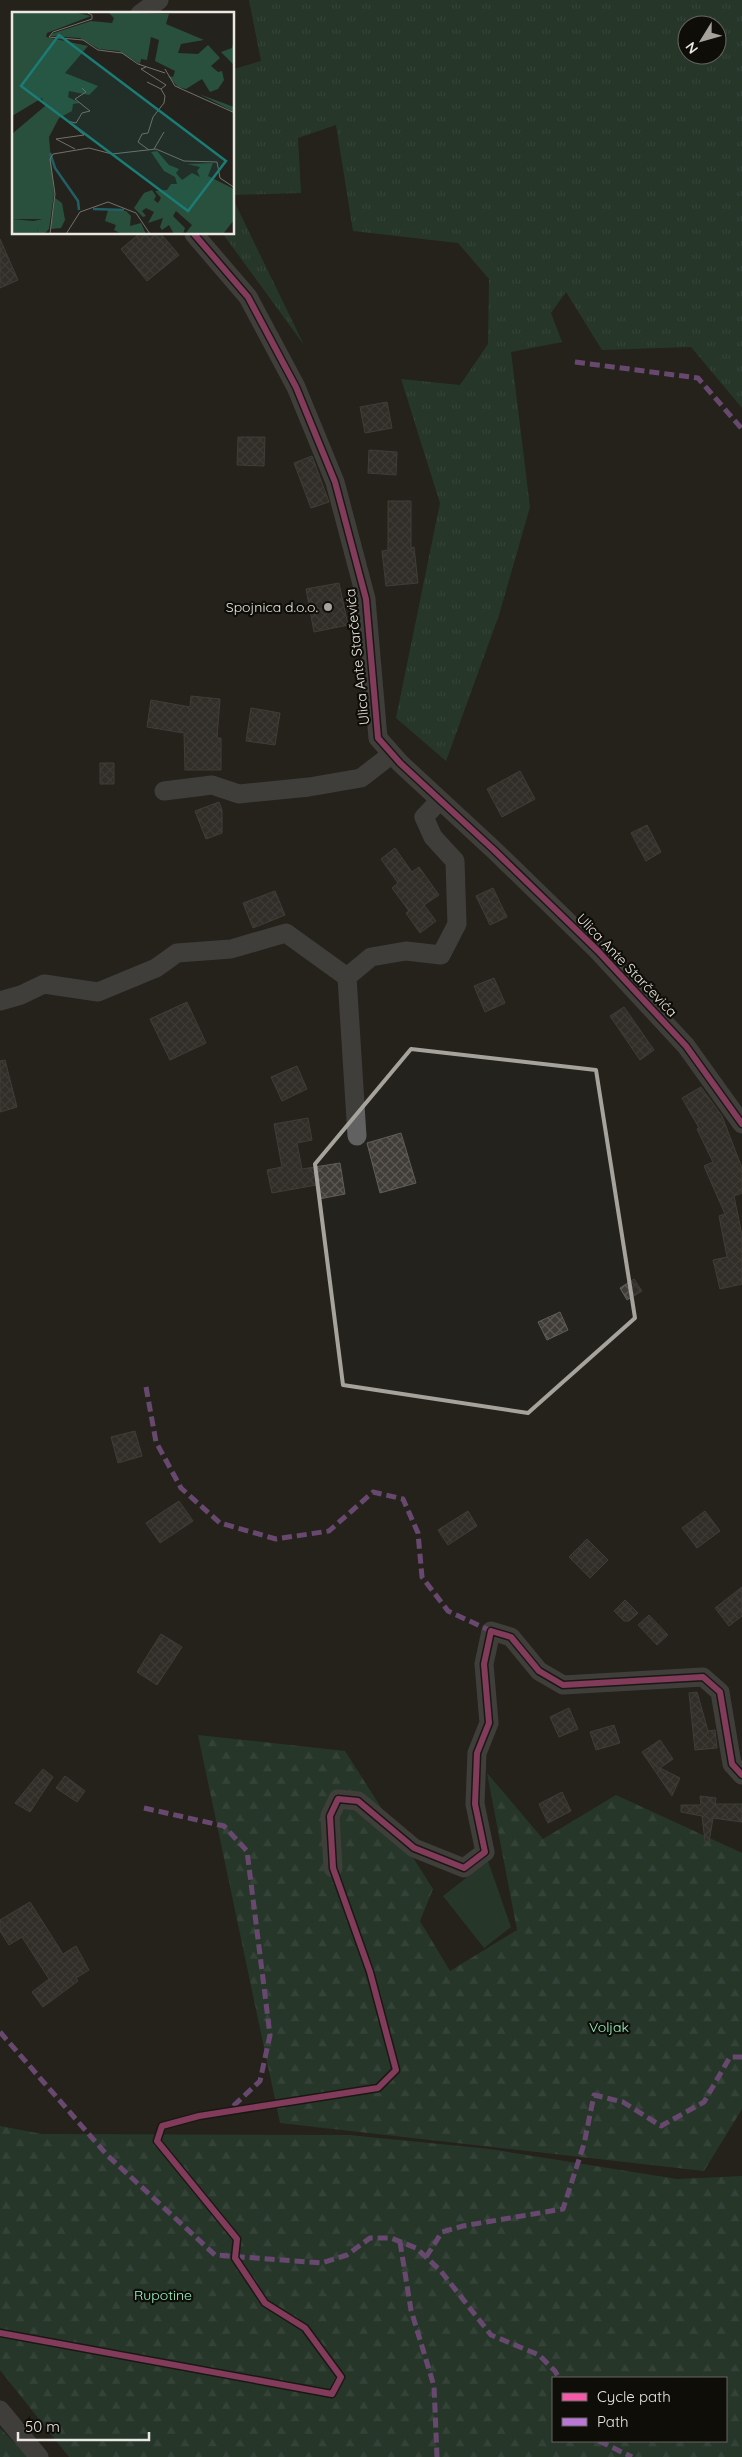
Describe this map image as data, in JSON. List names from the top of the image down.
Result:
{
  "streets": {
    "street": ["Ulica Ante Starčevića"]
  },
  "parks": ["Voljak", "Rupotine"],
  "places": ["Spojnica d.o.o."],
  "legend": ["Cycle path", "Path"],
  "scale_bar": "50 m",
  "north": "bottom left"
}
